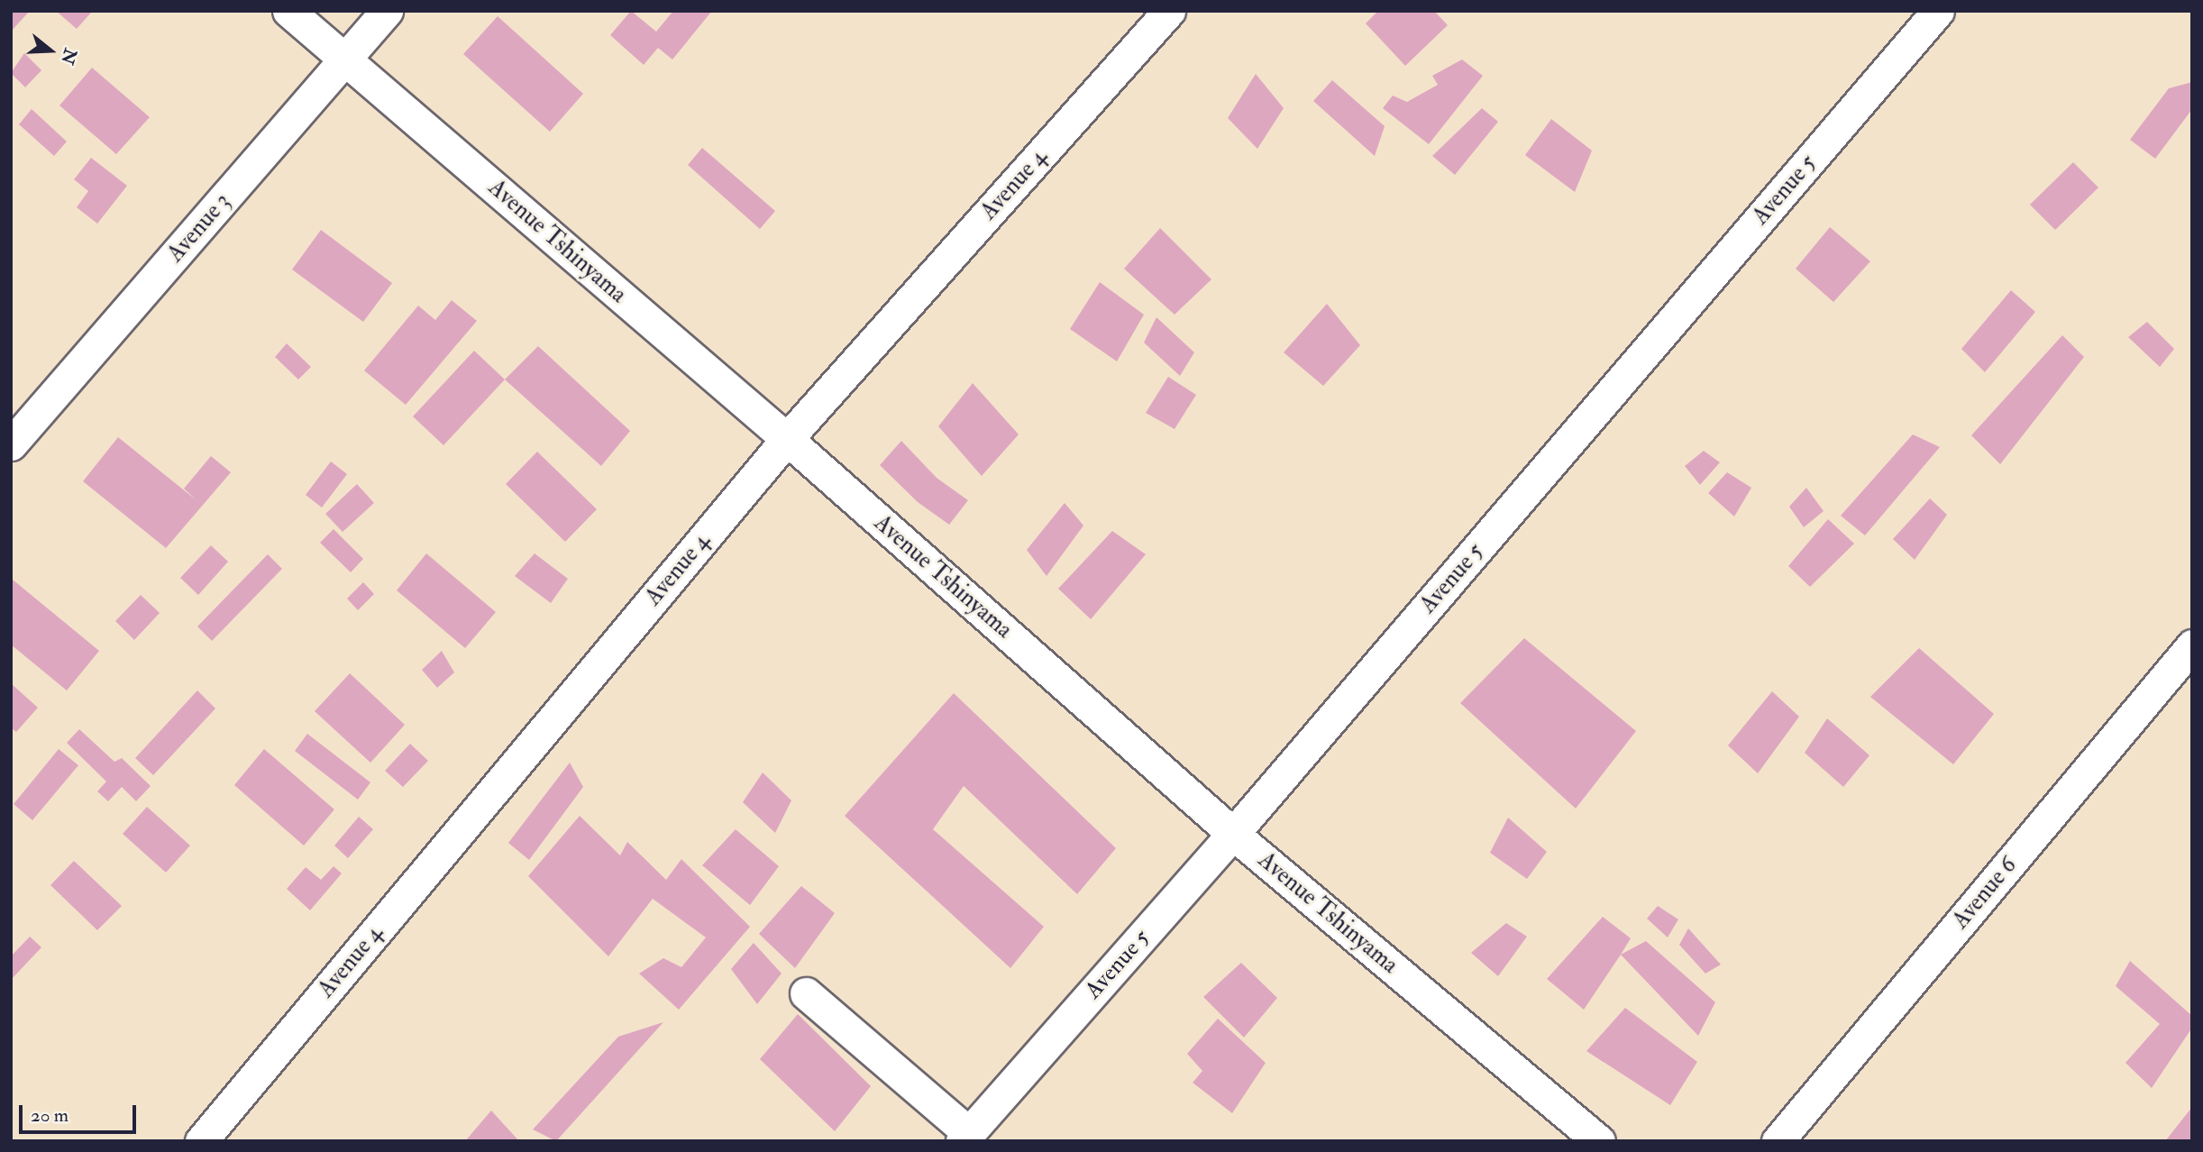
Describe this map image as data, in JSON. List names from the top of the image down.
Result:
{
  "streets": {
    "street": [
      "Avenue 4",
      "Avenue 5",
      "Avenue 3",
      "Avenue Tshinyama",
      "Avenue 6"
    ]
  },
  "crossings": [
    ["Avenue 4", "Avenue Tshinyama"],
    ["Avenue 5", "Avenue Tshinyama"],
    ["Avenue 3", "Avenue Tshinyama"]
  ],
  "scale_bar": "20 m",
  "north": "right"
}
